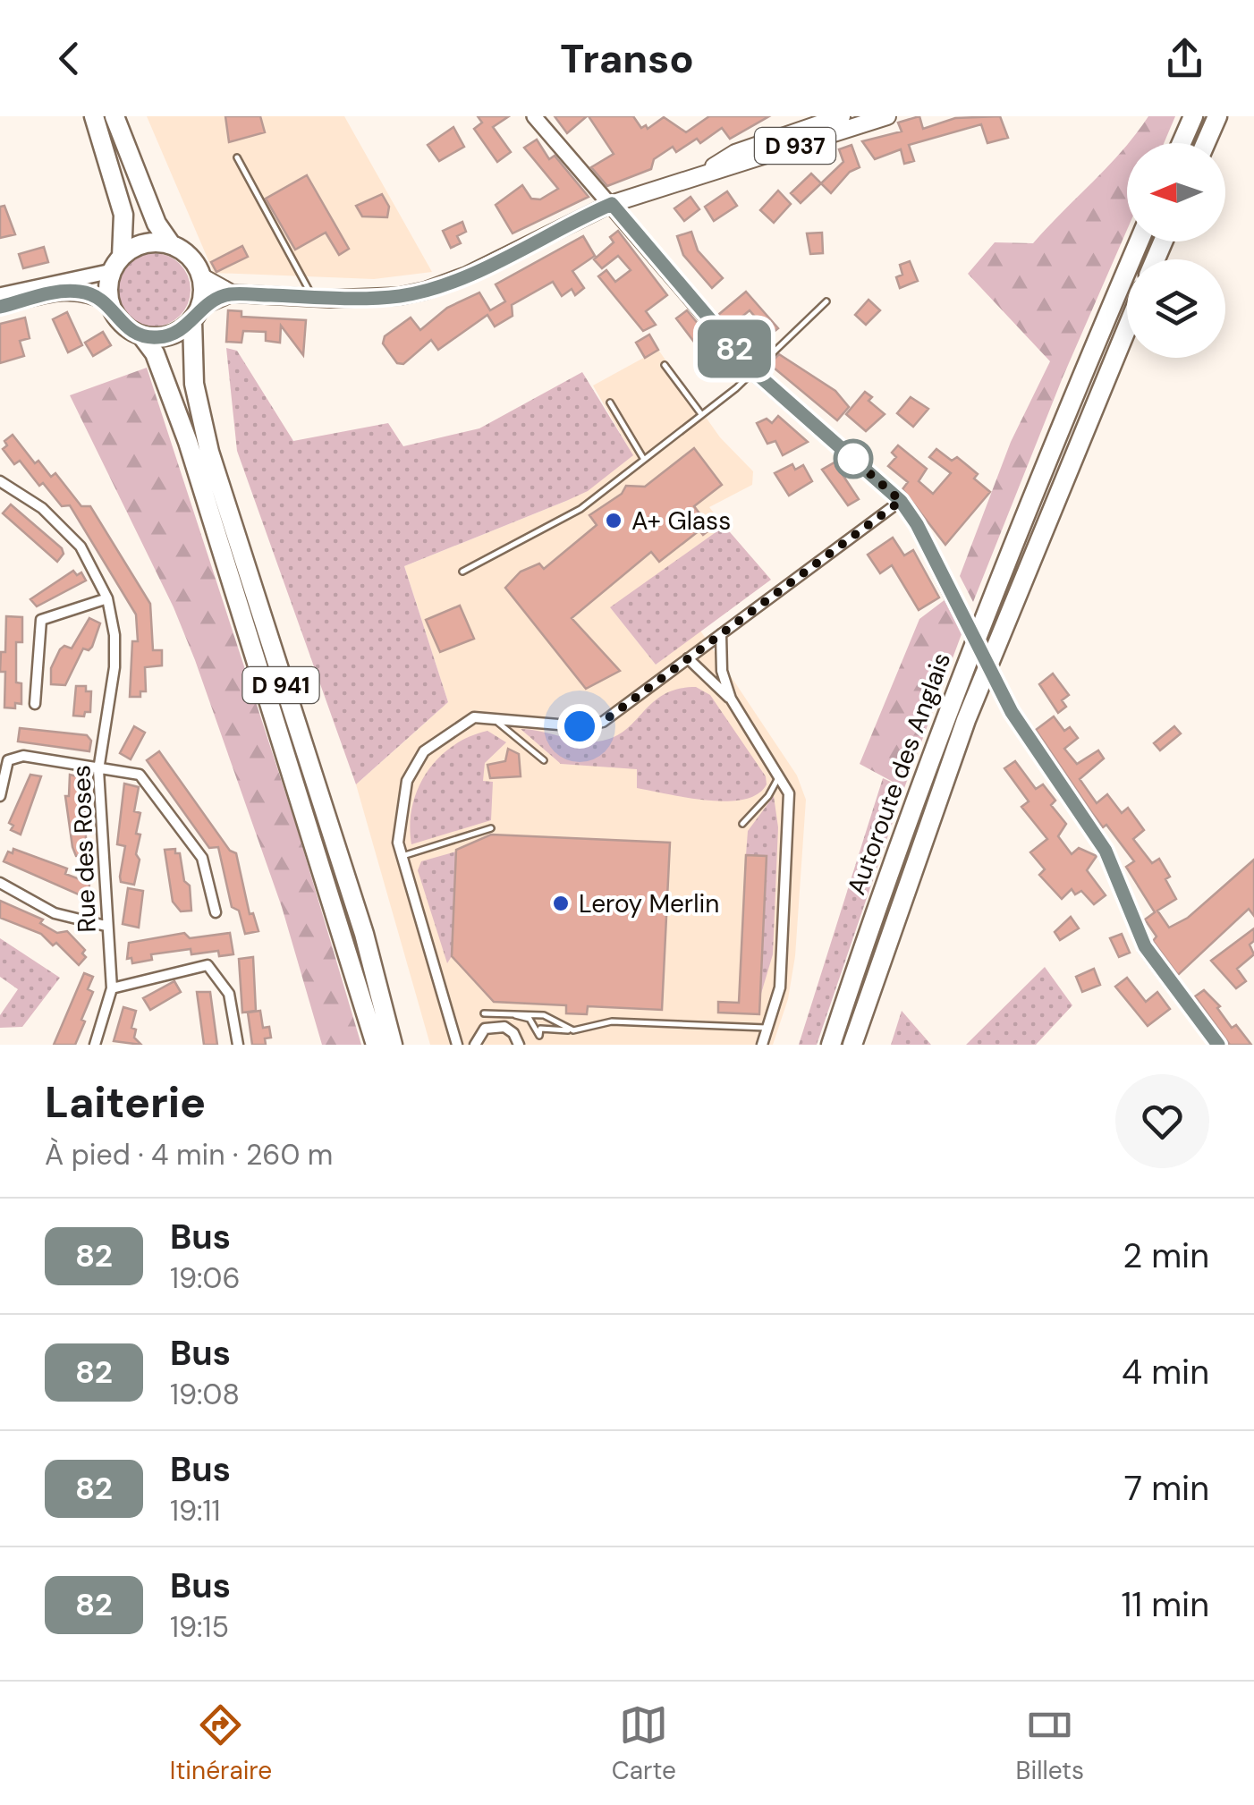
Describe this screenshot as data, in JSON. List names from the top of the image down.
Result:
{
  "streets": {
    "highway": ["D 941", "Autoroute des Anglais"],
    "main road": ["D 937"],
    "street": ["Rue des Roses"]
  },
  "crossings": [
    ["D 937", "D 941"]
  ],
  "places": ["A+ Glass", "Leroy Merlin"],
  "lines": ["bus line 82"],
  "north": "left",
  "page": {
    "header": "Transo",
    "on_map": "82",
    "heading": ["Laiterie", "À pied · 4 min · 260 m"],
    "list": [
      {
        "mark": "82",
        "name": "Bus",
        "note": "19:06",
        "value": "2 min"
      },
      {
        "mark": "82",
        "name": "Bus",
        "note": "19:08",
        "value": "4 min"
      },
      {
        "mark": "82",
        "name": "Bus",
        "note": "19:11",
        "value": "7 min"
      },
      {
        "mark": "82",
        "name": "Bus",
        "note": "19:15",
        "value": "11 min"
      }
    ],
    "tabs": ["Itinéraire", "Carte", "Billets"]
  }
}
